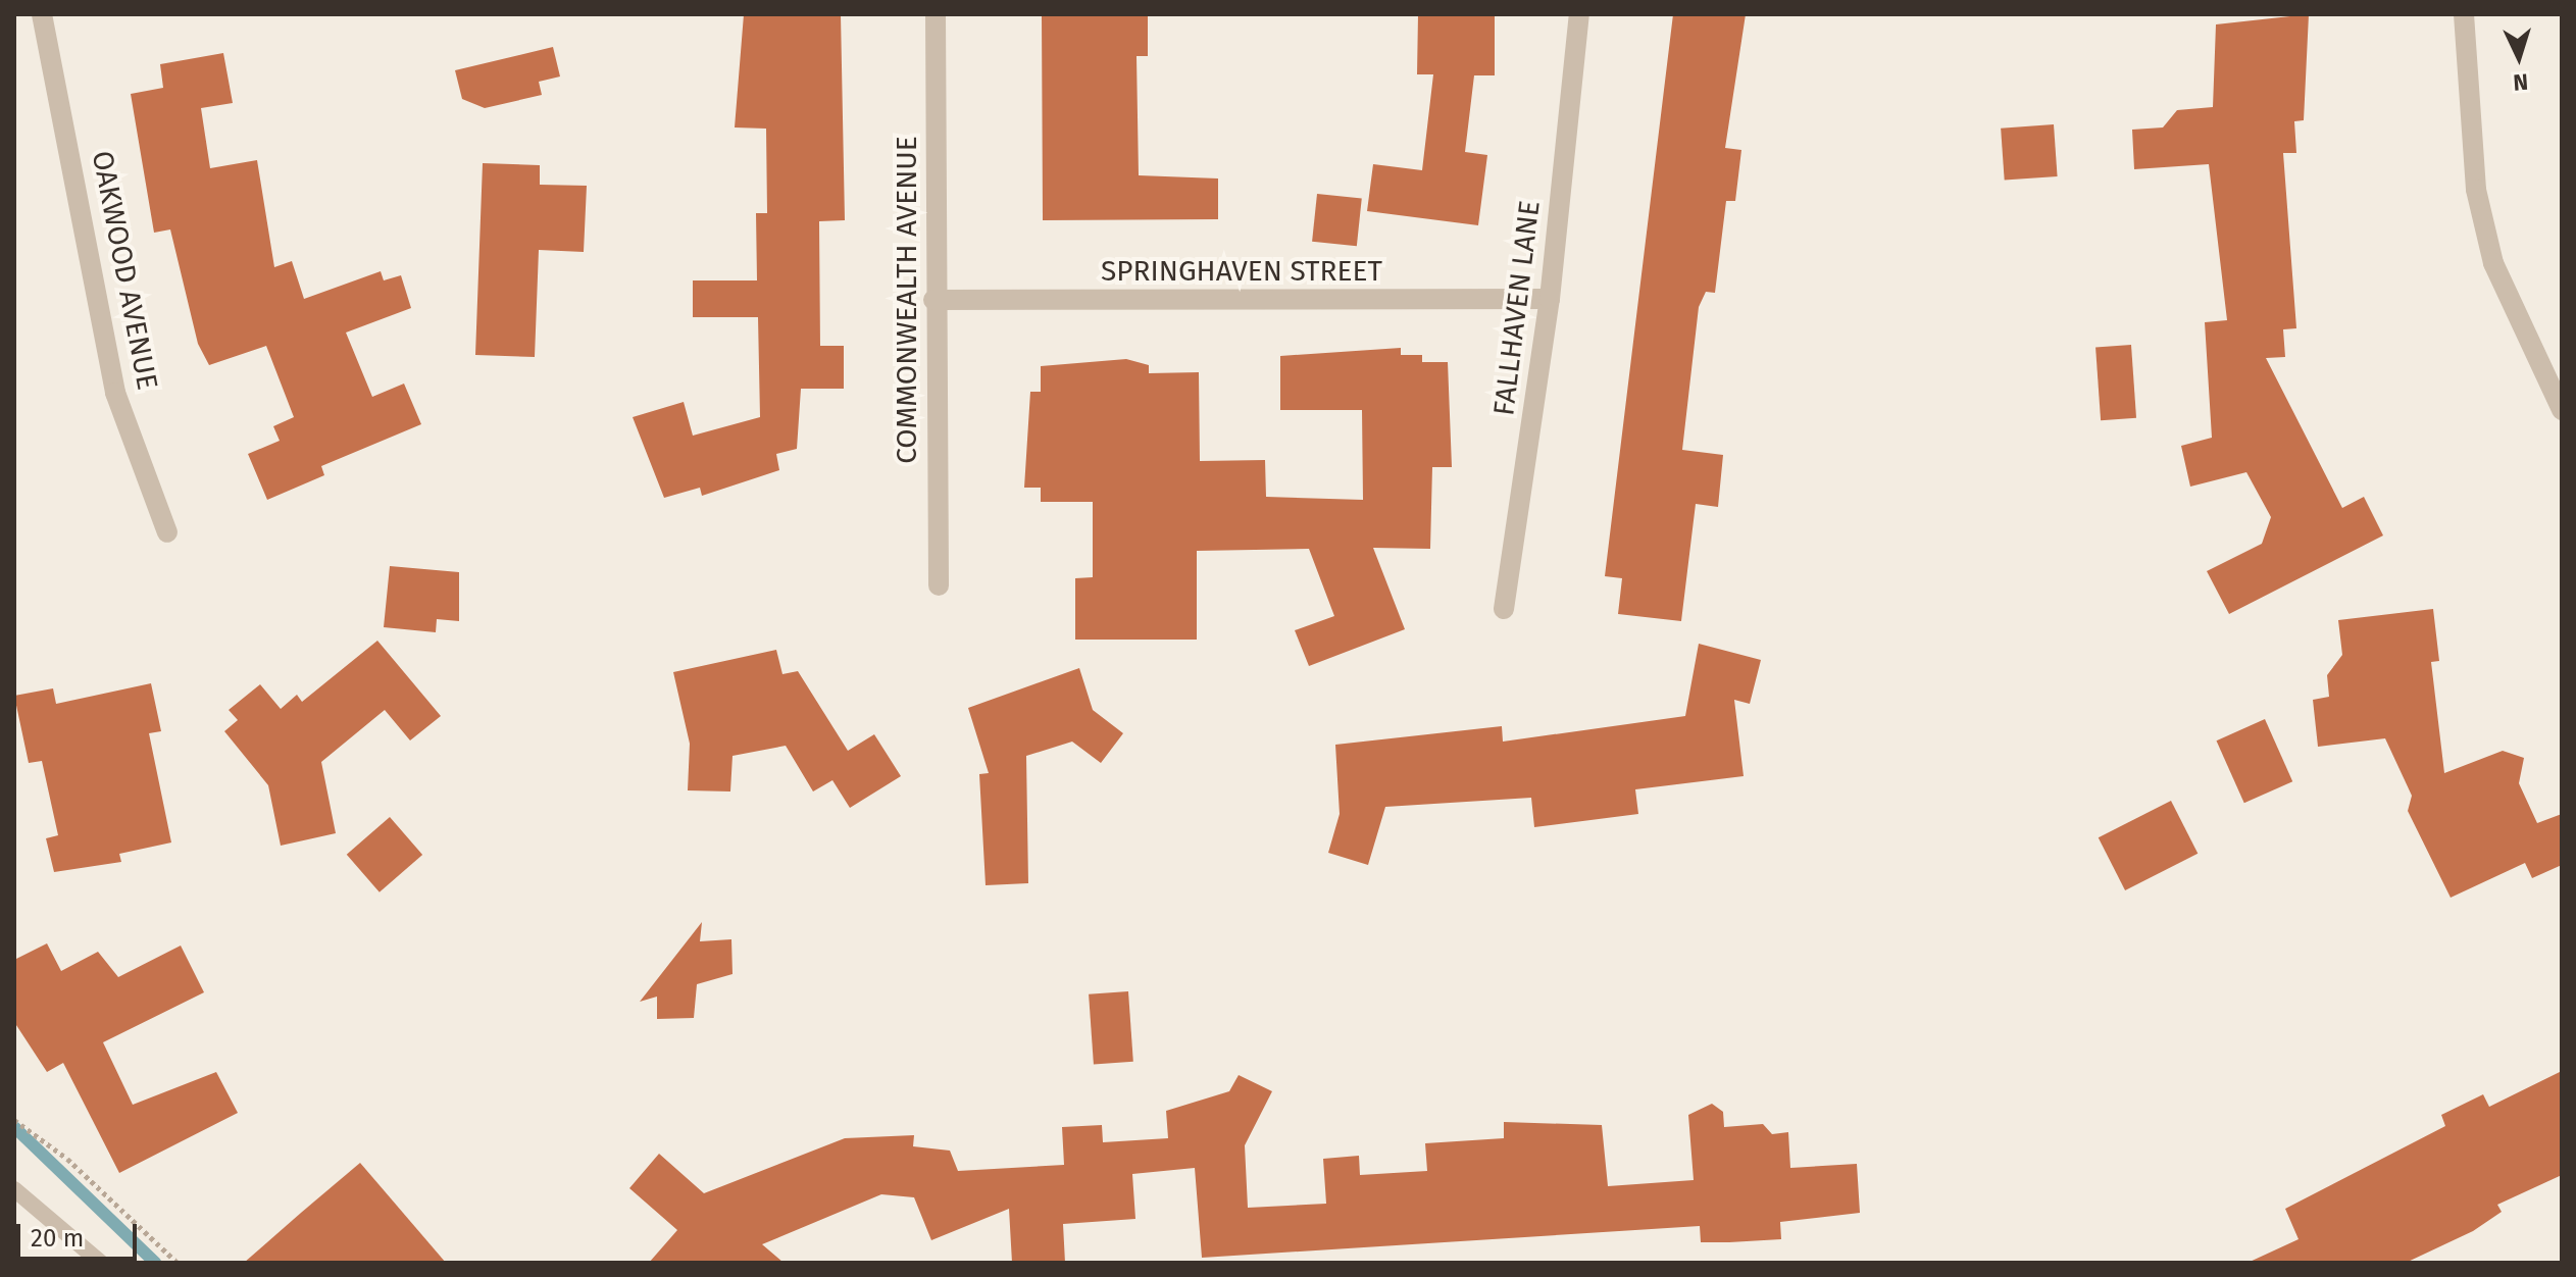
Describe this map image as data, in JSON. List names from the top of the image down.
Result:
{
  "streets": {
    "street": [
      "OAKWOOD AVENUE",
      "SPRINGHAVEN STREET",
      "COMMONWEALTH AVENUE",
      "FALLHAVEN LANE"
    ]
  },
  "crossings": [
    ["SPRINGHAVEN STREET", "COMMONWEALTH AVENUE"],
    ["SPRINGHAVEN STREET", "FALLHAVEN LANE"]
  ],
  "scale_bar": "20 m",
  "north": "bottom"
}
